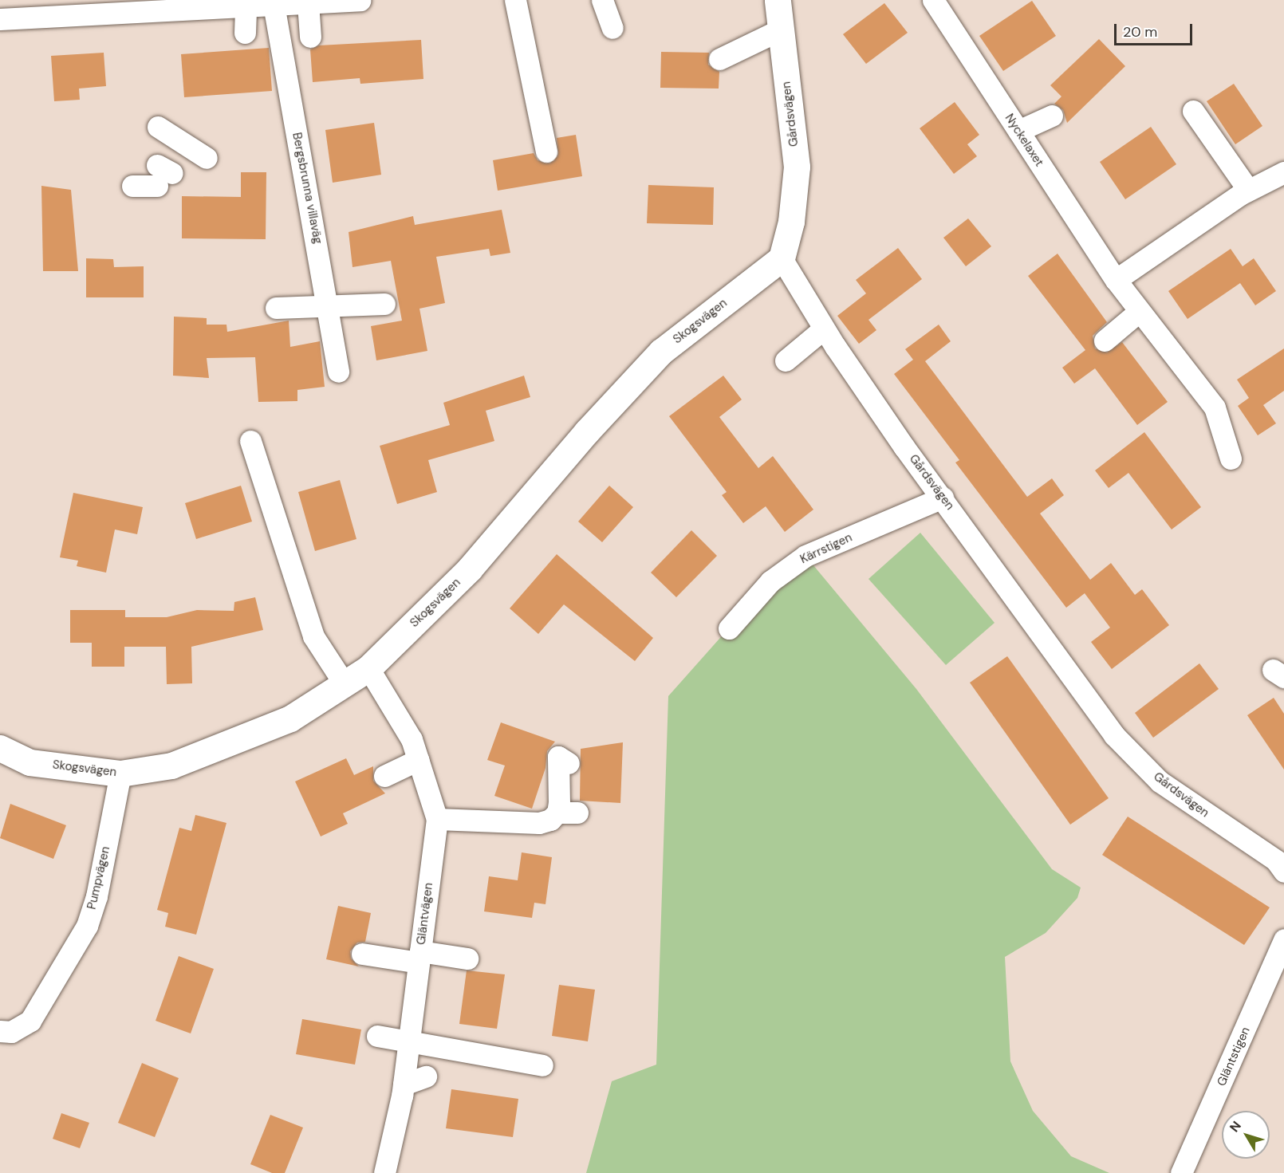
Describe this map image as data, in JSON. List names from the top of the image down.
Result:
{
  "streets": {
    "street": [
      "Gårdsvägen",
      "Nyckelaxet",
      "Bergsbrunna villaväg",
      "Skogsvägen",
      "Kärrstigen",
      "Pumpvägen",
      "Gläntvägen",
      "Gläntstigen"
    ]
  },
  "crossings": [
    ["Gårdsvägen", "Skogsvägen"],
    ["Gårdsvägen", "Kärrstigen"],
    ["Skogsvägen", "Pumpvägen"],
    ["Skogsvägen", "Gläntvägen"]
  ],
  "scale_bar": "20 m",
  "north": "top left"
}
